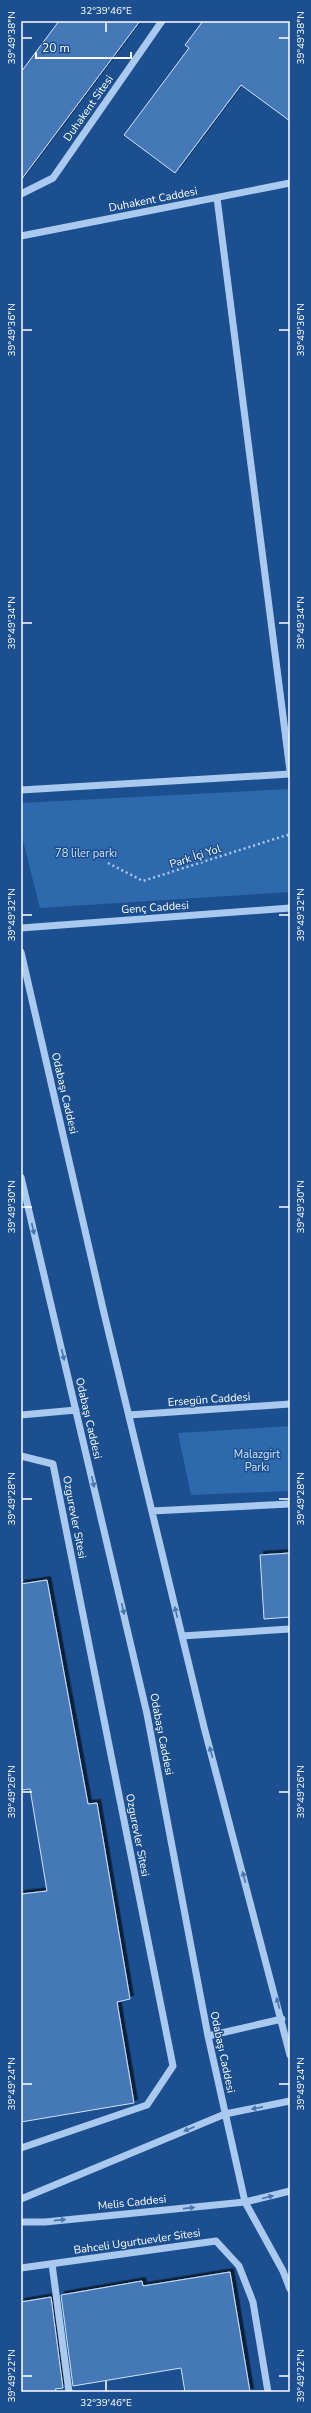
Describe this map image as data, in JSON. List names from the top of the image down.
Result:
{
  "streets": {
    "street": [
      "Duhakent Sitesi",
      "Duhakent Caddesi",
      "Genç Caddesi",
      "Odabaşı Caddesi",
      "Ersegün Caddesi",
      "Ozgurevler Sitesi",
      "Melis Caddesi",
      "Bahceli Ugurtuevler Sitesi"
    ],
    "path": ["Park İçi Yol"]
  },
  "crossings": [
    ["Odabaşı Caddesi", "Ersegün Caddesi"],
    ["Odabaşı Caddesi", "Melis Caddesi"]
  ],
  "parks": ["78 liler parkı", "Malazgirt Parkı"],
  "scale_bar": "20 m",
  "coordinates": [
    "32°39'46\"E",
    "39°49'38\"N",
    "39°49'36\"N",
    "39°49'34\"N",
    "39°49'32\"N",
    "39°49'30\"N",
    "39°49'28\"N",
    "39°49'26\"N",
    "39°49'24\"N",
    "39°49'22\"N"
  ]
}
